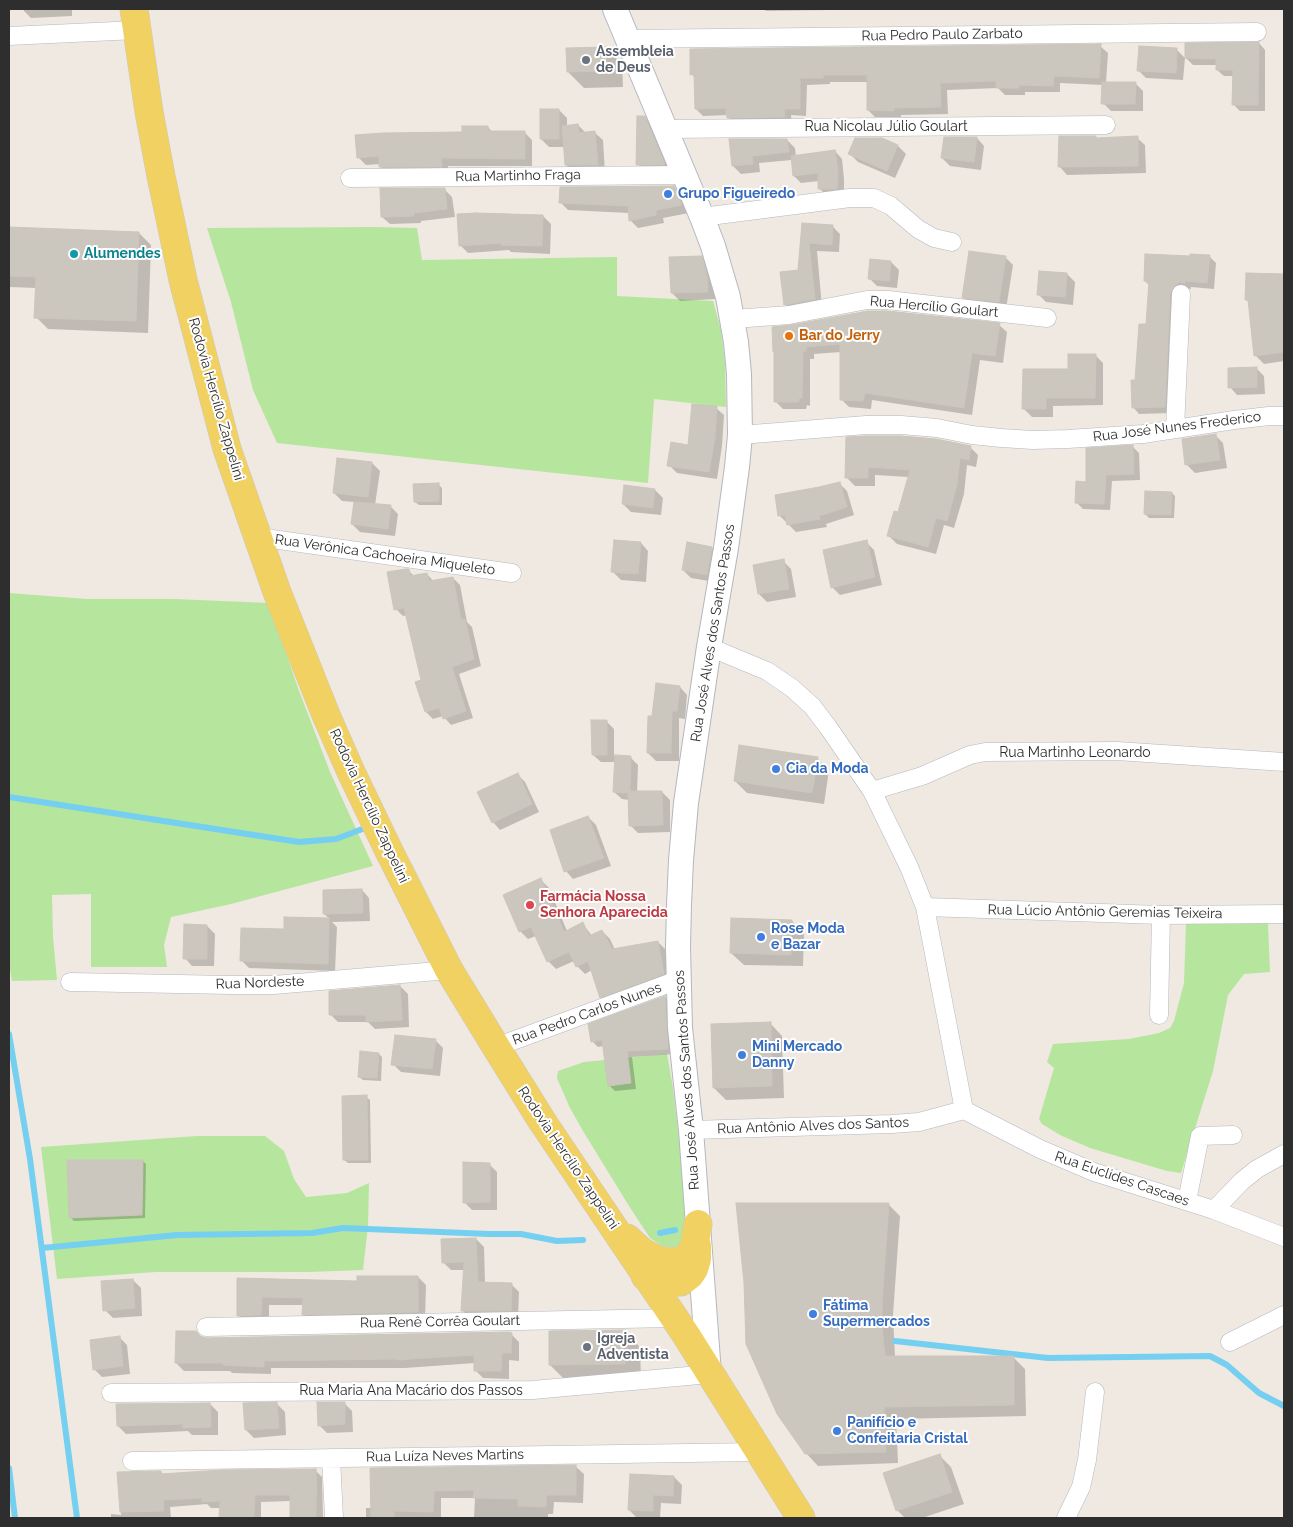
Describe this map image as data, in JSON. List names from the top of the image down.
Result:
{
  "streets": {
    "main road": ["Rodovia Hercílio Zappelini"],
    "street": [
      "Rua Pedro Paulo Zarbato",
      "Rua Nicolau Júlio Goulart",
      "Rua Martinho Fraga",
      "Rua Hercílio Goulart",
      "Rua José Nunes Frederico",
      "Rua Verônica Cachoeira Miqueleto",
      "Rua José Alves dos Santos Passos",
      "Rua Martinho Leonardo",
      "Rua Lúcio Antônio Geremias Teixeira",
      "Rua Nordeste",
      "Rua Pedro Carlos Nunes",
      "Rua Antônio Alves dos Santos",
      "Rua Euclides Cascaes",
      "Rua Renê Corrêa Goulart",
      "Rua Maria Ana Macário dos Passos",
      "Rua Luíza Neves Martins"
    ]
  },
  "crossings": [
    ["Rua Pedro Paulo Zarbato", "Rua José Alves dos Santos Passos"],
    ["Rua Nicolau Júlio Goulart", "Rua José Alves dos Santos Passos"],
    ["Rua Martinho Fraga", "Rua José Alves dos Santos Passos"],
    ["Rua Hercílio Goulart", "Rua José Alves dos Santos Passos"],
    ["Rodovia Hercílio Zappelini", "Rua Verônica Cachoeira Miqueleto"],
    ["Rodovia Hercílio Zappelini", "Rua José Alves dos Santos Passos"],
    ["Rodovia Hercílio Zappelini", "Rua Nordeste"],
    ["Rodovia Hercílio Zappelini", "Rua Pedro Carlos Nunes"],
    ["Rodovia Hercílio Zappelini", "Rua Renê Corrêa Goulart"],
    ["Rodovia Hercílio Zappelini", "Rua Maria Ana Macário dos Passos"],
    ["Rodovia Hercílio Zappelini", "Rua Luíza Neves Martins"],
    ["Rua José Nunes Frederico", "Rua José Alves dos Santos Passos"],
    ["Rua José Alves dos Santos Passos", "Rua Pedro Carlos Nunes"],
    ["Rua José Alves dos Santos Passos", "Rua Antônio Alves dos Santos"],
    ["Rua José Alves dos Santos Passos", "Rua Renê Corrêa Goulart"],
    ["Rua José Alves dos Santos Passos", "Rua Maria Ana Macário dos Passos"],
    ["Rua Antônio Alves dos Santos", "Rua Euclides Cascaes"]
  ],
  "places": [
    "Assembleia de Deus",
    "Grupo Figueiredo",
    "Alumendes",
    "Bar do Jerry",
    "Cia da Moda",
    "Farmácia Nossa Senhora Aparecida",
    "Rose Moda e Bazar",
    "Mini Mercado Danny",
    "Fátima Supermercados",
    "Igreja Adventista",
    "Panifício e Confeitaria Cristal"
  ]
}
